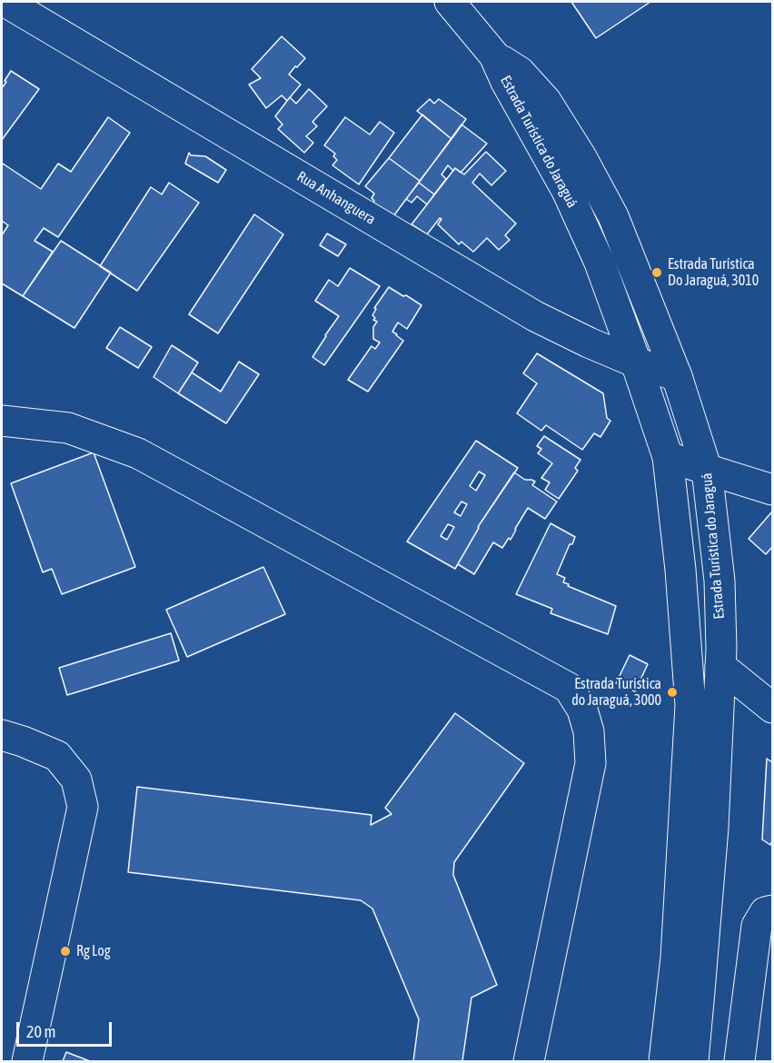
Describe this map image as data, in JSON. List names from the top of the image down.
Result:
{
  "streets": {
    "main road": ["Estrada Turística do Jaraguá", "Rua Anhanguera"]
  },
  "crossings": [
    ["Estrada Turística do Jaraguá", "Rua Anhanguera"]
  ],
  "places": ["Estrada Turística Do Jaraguá, 3010", "Estrada Turística do Jaraguá, 3000", "Rg Log"],
  "scale_bar": "20 m"
}
